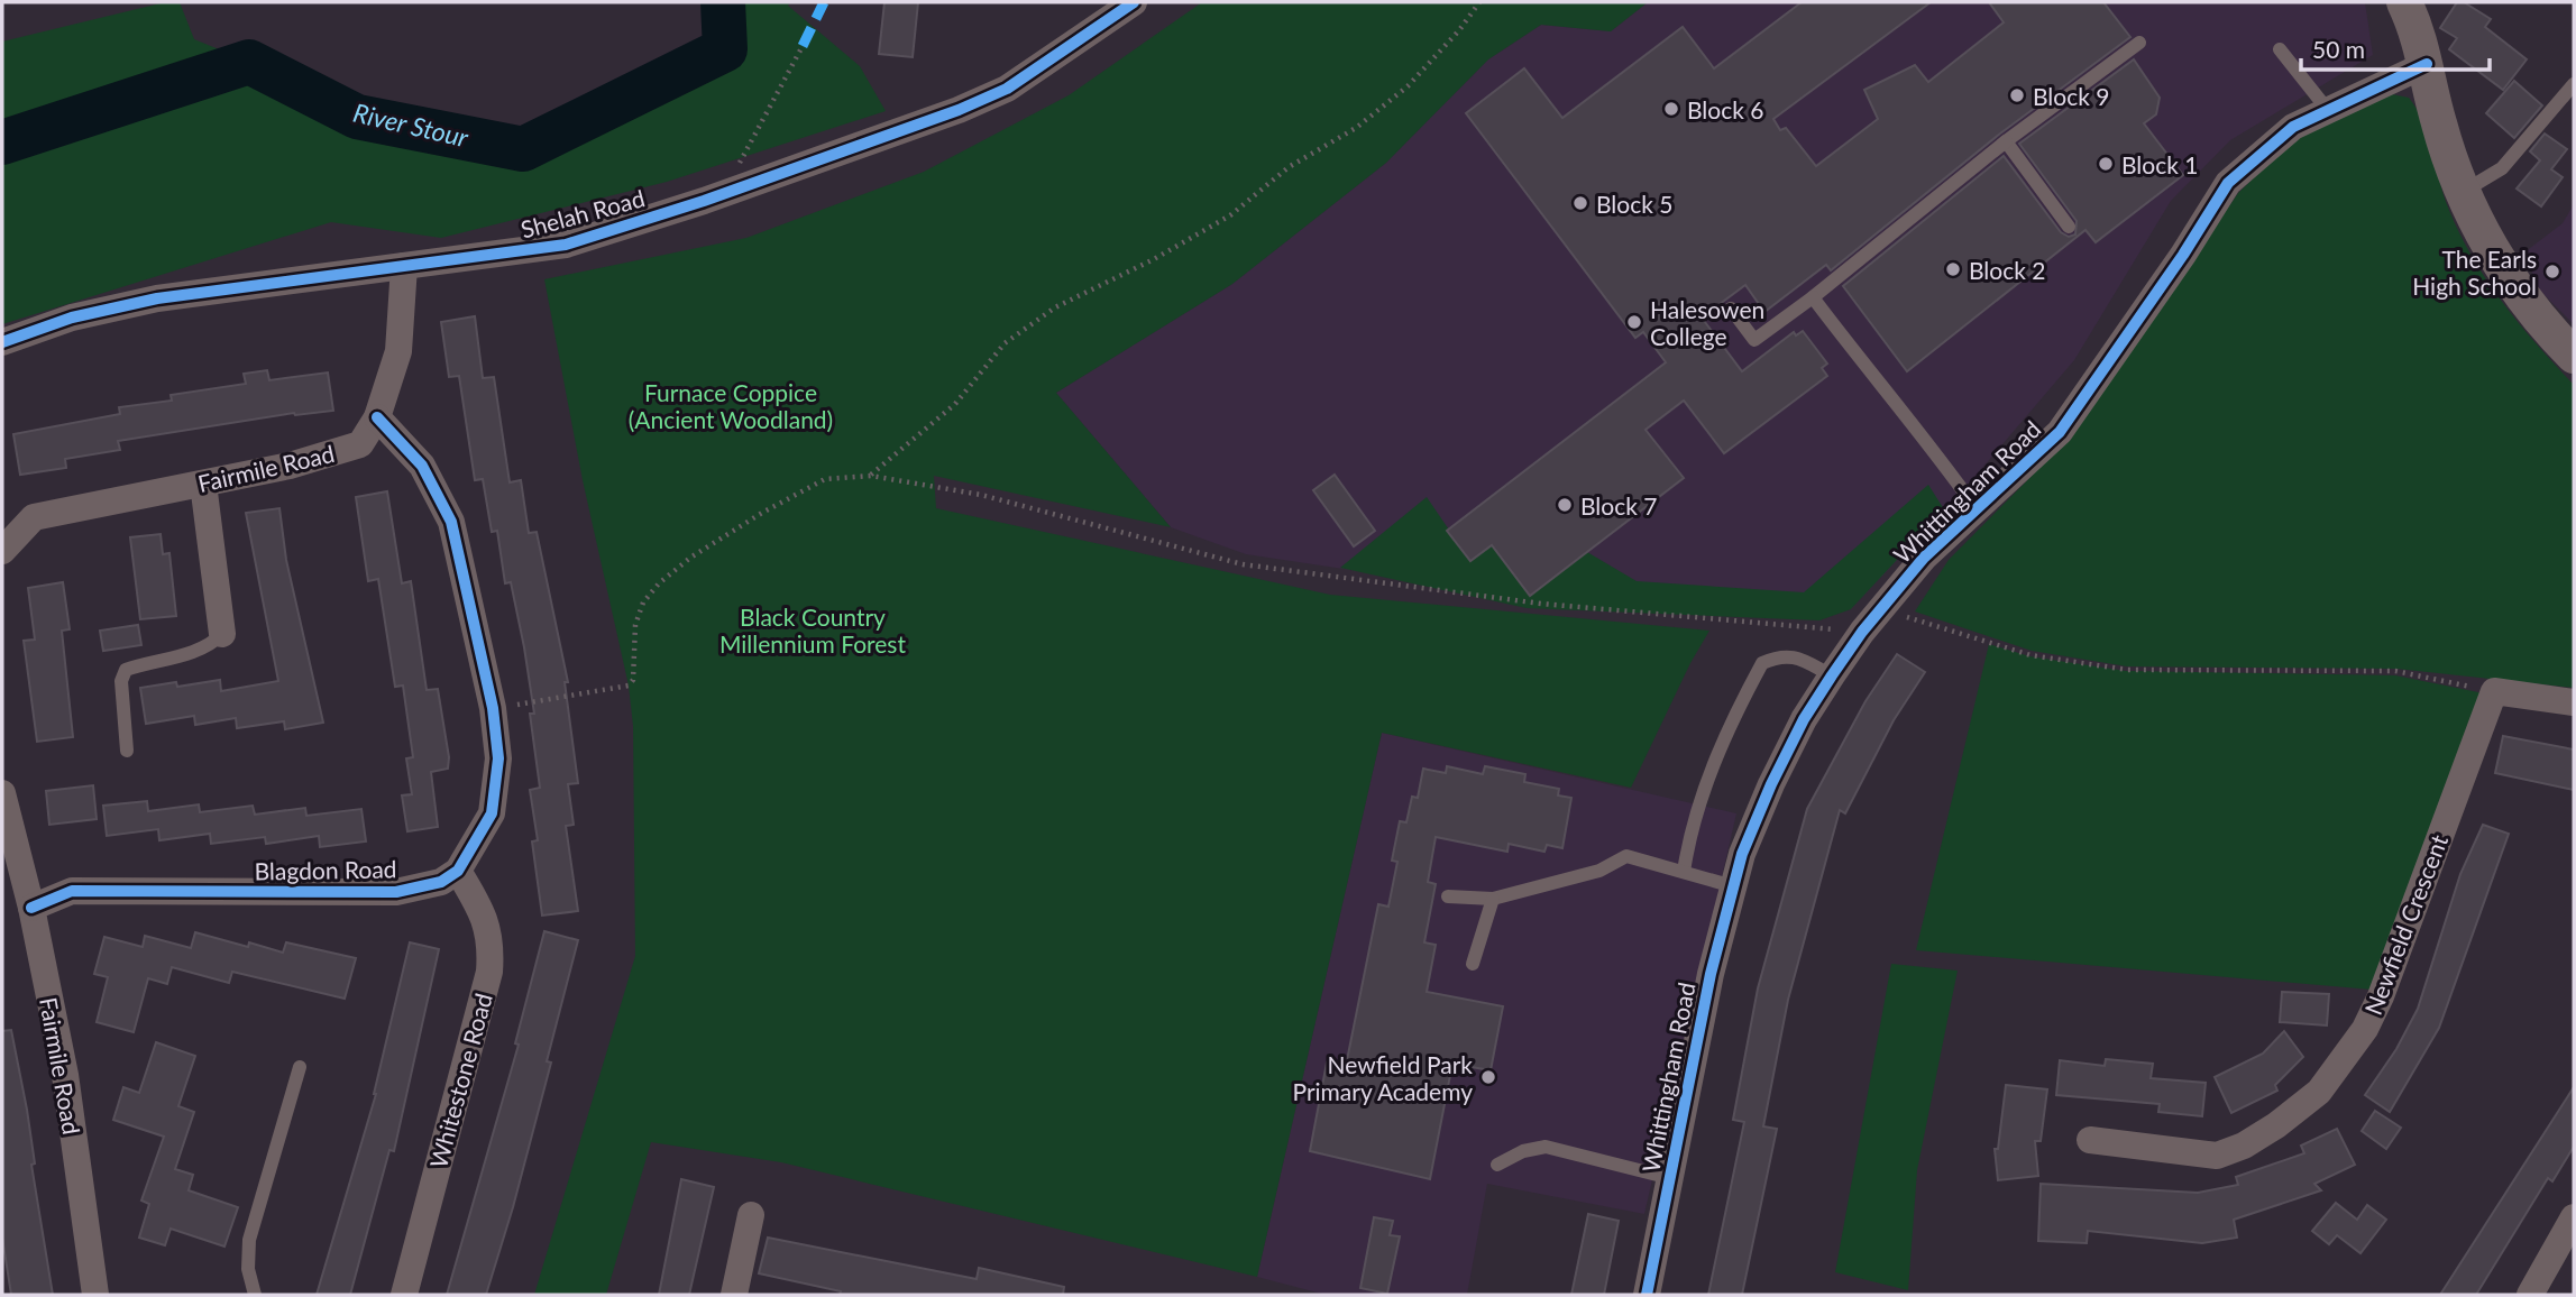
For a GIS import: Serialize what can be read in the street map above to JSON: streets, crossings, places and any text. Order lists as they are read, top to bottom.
{
  "streets": {
    "street": [
      "Shelah Road",
      "Fairmile Road",
      "Whittingham Road",
      "Blagdon Road",
      "Newfield Crescent",
      "Whitestone Road"
    ]
  },
  "crossings": [
    ["Shelah Road", "Fairmile Road"],
    ["Fairmile Road", "Blagdon Road"],
    ["Blagdon Road", "Whitestone Road"]
  ],
  "water": ["River Stour"],
  "parks": ["Furnace Coppice (Ancient Woodland)", "Black Country Millennium Forest"],
  "places": [
    "Block 9",
    "Block 6",
    "Block 1",
    "Block 5",
    "Block 2",
    "The Earls High School",
    "Halesowen College",
    "Block 7",
    "Newfield Park Primary Academy"
  ],
  "scale_bar": "50 m"
}
